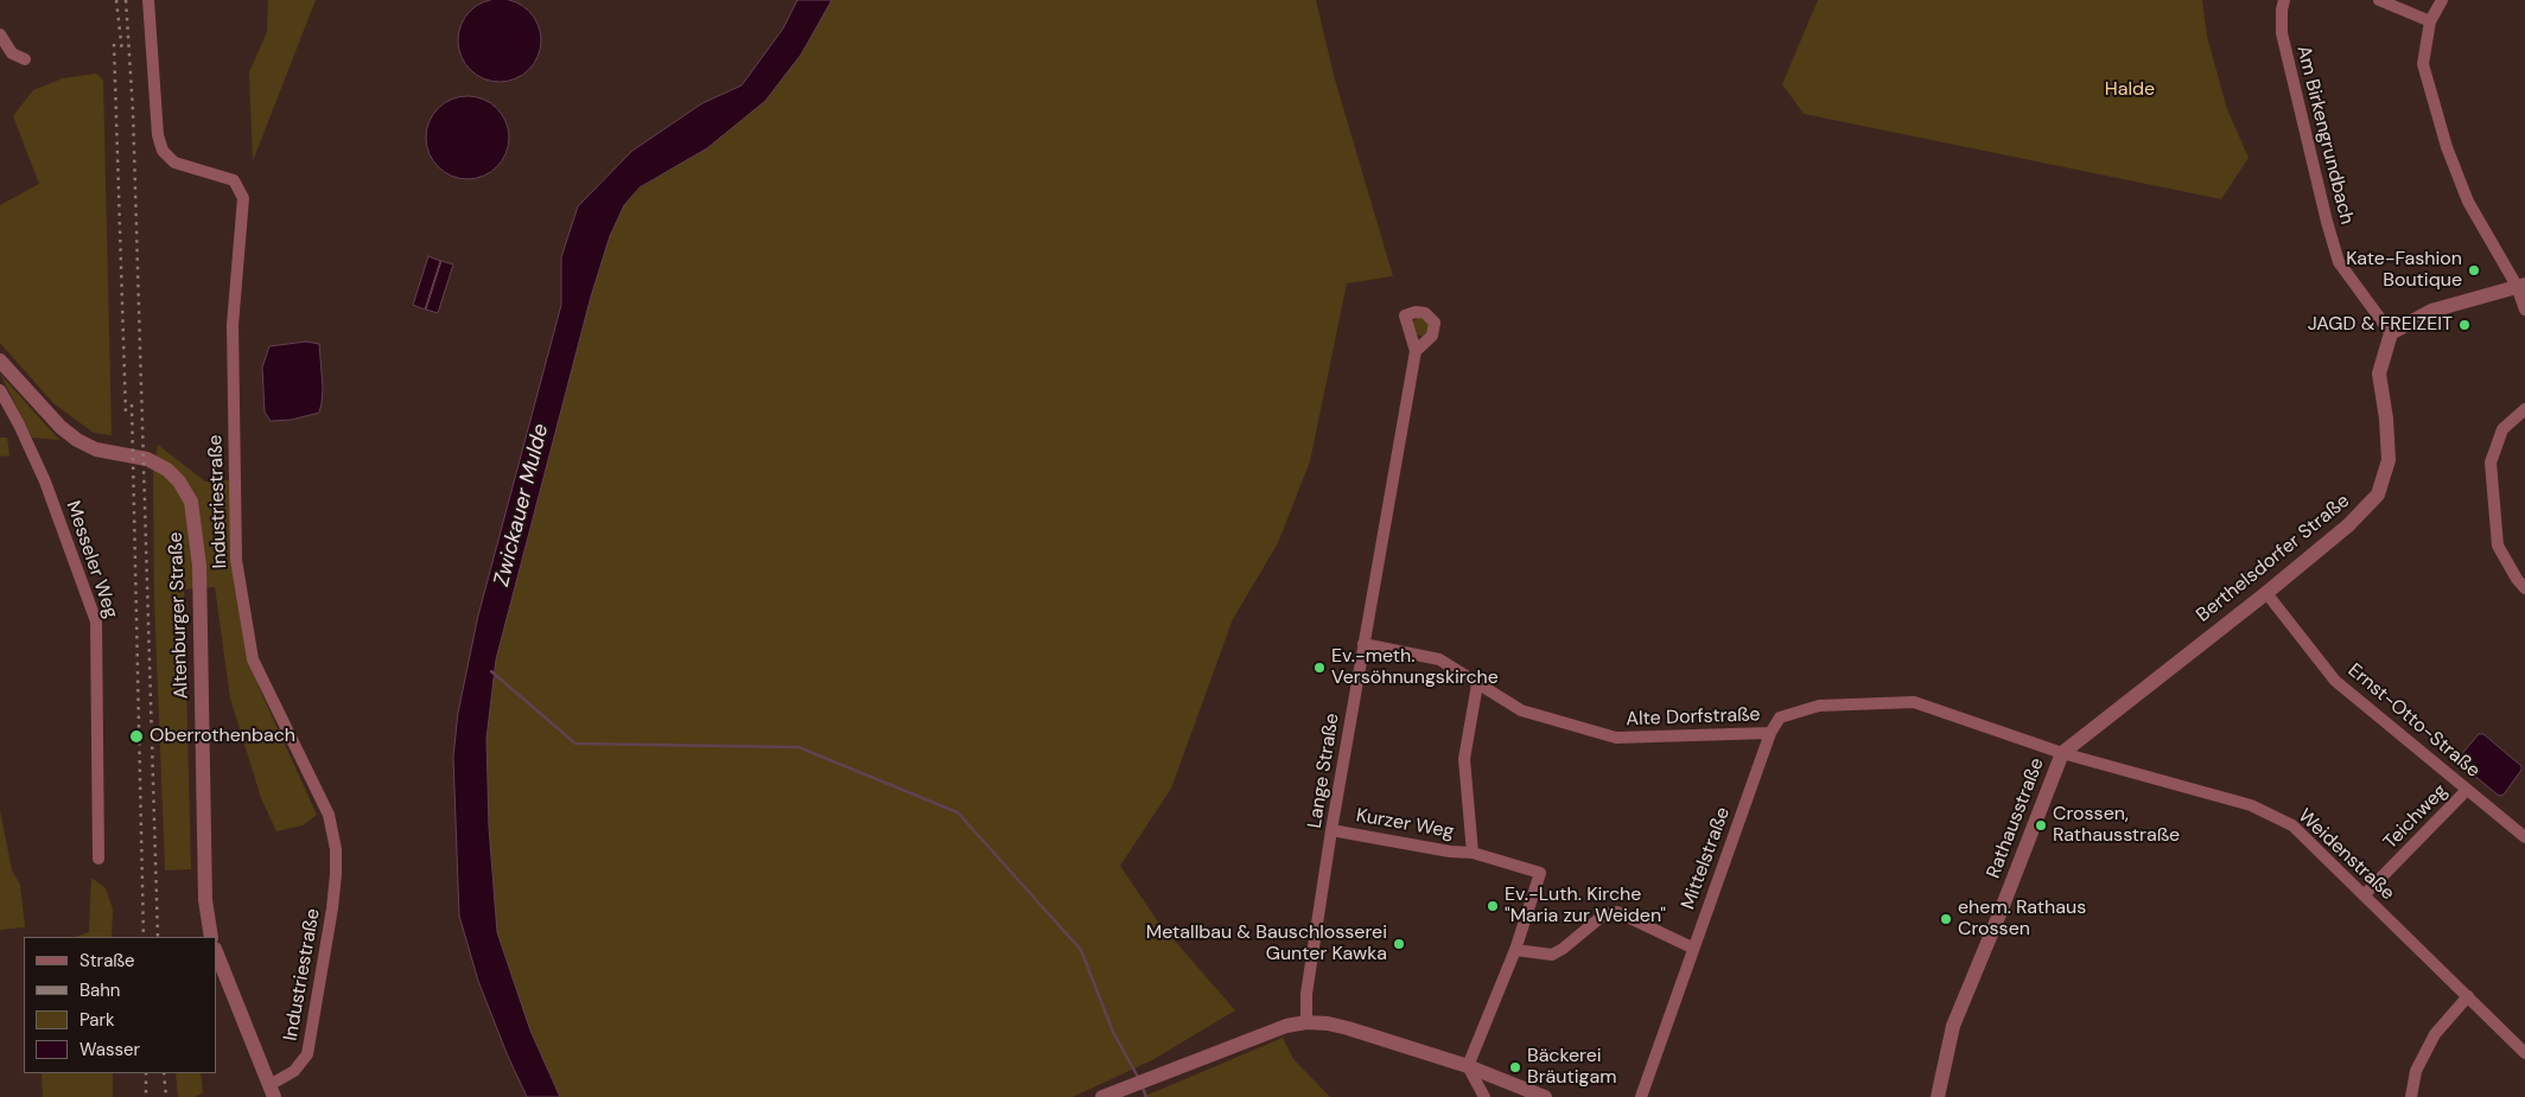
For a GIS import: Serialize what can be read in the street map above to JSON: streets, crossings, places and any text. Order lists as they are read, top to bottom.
{
  "streets": {
    "street": [
      "Am Birkengrundbach",
      "Industriestraße",
      "Berthelsdorfer Straße",
      "Messeler Weg",
      "Altenburger Straße",
      "Alte Dorfstraße",
      "Ernst-Otto-Straße",
      "Lange Straße",
      "Teichweg",
      "Rathausstraße",
      "Kurzer Weg",
      "Weidenstraße",
      "Mittelstraße"
    ]
  },
  "crossings": [
    ["Am Birkengrundbach", "Berthelsdorfer Straße"],
    ["Berthelsdorfer Straße", "Alte Dorfstraße"],
    ["Berthelsdorfer Straße", "Ernst-Otto-Straße"],
    ["Berthelsdorfer Straße", "Rathausstraße"],
    ["Berthelsdorfer Straße", "Weidenstraße"],
    ["Alte Dorfstraße", "Lange Straße"],
    ["Alte Dorfstraße", "Rathausstraße"],
    ["Alte Dorfstraße", "Weidenstraße"],
    ["Alte Dorfstraße", "Mittelstraße"],
    ["Ernst-Otto-Straße", "Teichweg"],
    ["Lange Straße", "Kurzer Weg"],
    ["Teichweg", "Weidenstraße"],
    ["Rathausstraße", "Weidenstraße"]
  ],
  "water": ["Zwickauer Mulde"],
  "parks": ["Halde"],
  "places": [
    "Kate-Fashion Boutique",
    "JAGD & FREIZEIT",
    "Ev.-meth. Versöhnungskirche",
    "Oberrothenbach",
    "Crossen, Rathausstraße",
    "Ev.-Luth. Kirche \"Maria zur Weiden\"",
    "ehem. Rathaus Crossen",
    "Metallbau & Bauschlosserei Gunter Kawka",
    "Bäckerei Bräutigam"
  ],
  "legend": [
    "Straße",
    "Bahn",
    "Park",
    "Wasser"
  ]
}
